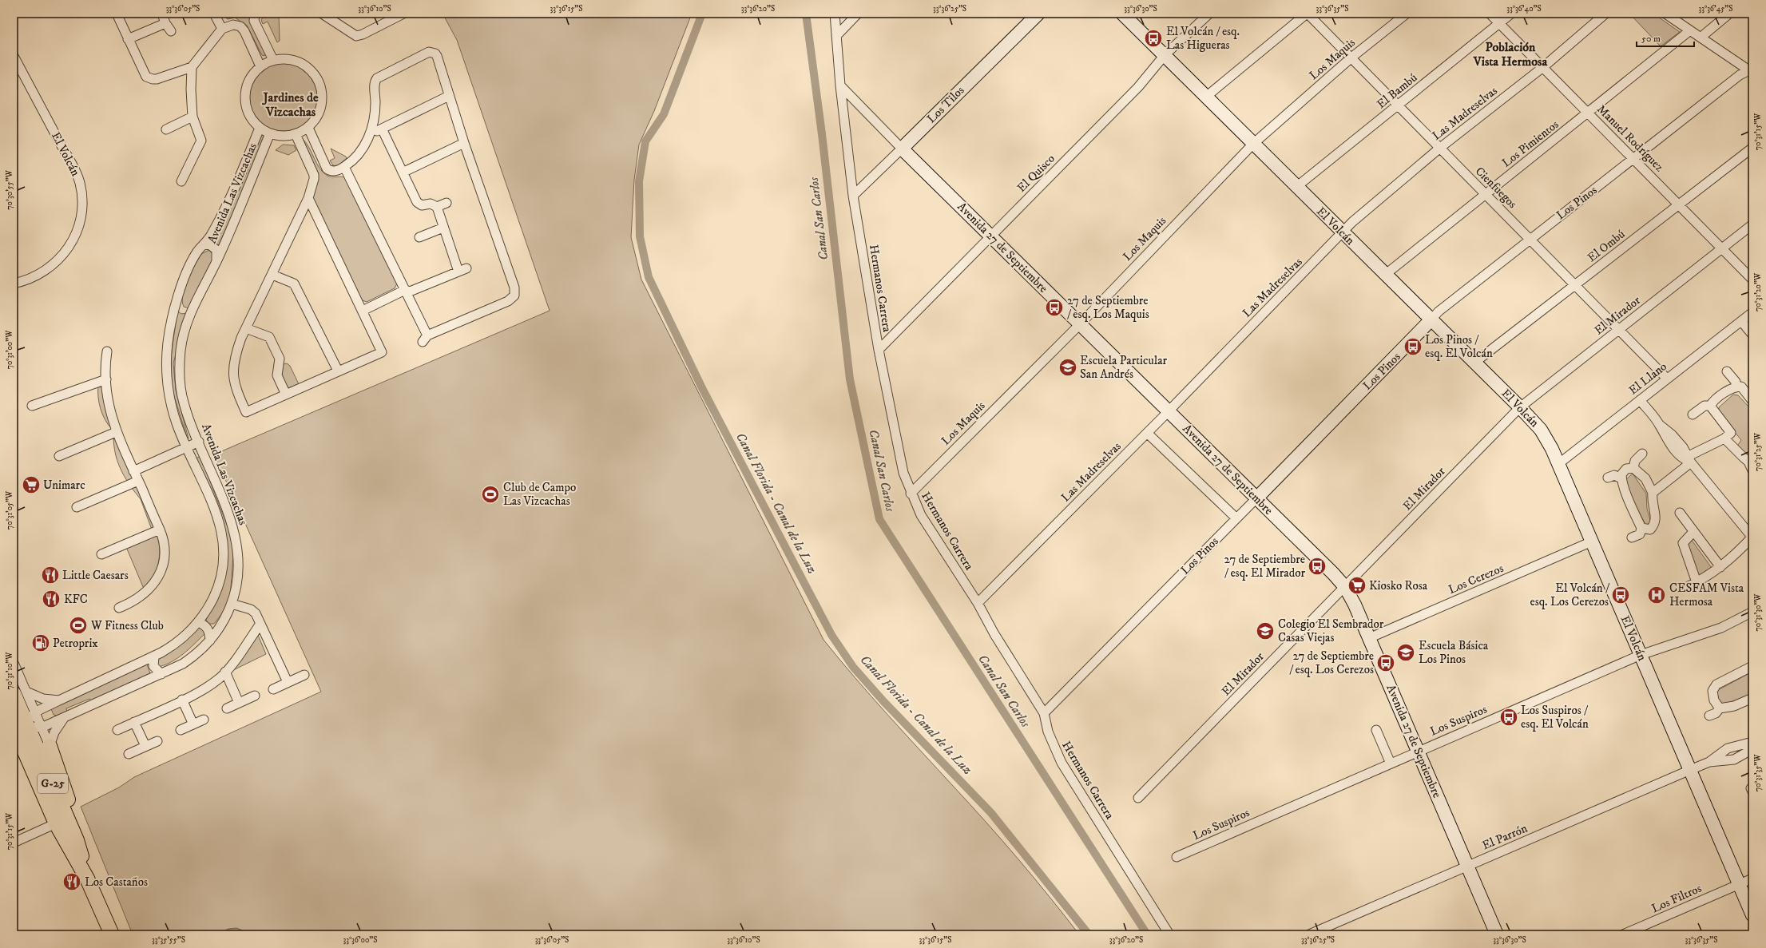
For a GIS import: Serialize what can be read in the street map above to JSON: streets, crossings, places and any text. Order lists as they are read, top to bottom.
{
  "streets": {
    "main road": ["G-25"],
    "street": [
      "Los Maquis",
      "El Bambú",
      "Los Tilos",
      "Las Madreselvas",
      "Manuel Rodríguez",
      "Los Pimientos",
      "El Volcán",
      "El Quisco",
      "Cienfuegos",
      "Avenida Las Vizcachas",
      "Los Pinos",
      "El Ombú",
      "Avenida 27 de Septiembre",
      "Hermanos Carrera",
      "El Mirador",
      "El Llano",
      "Los Cerezos",
      "Los Suspiros",
      "El Parrón",
      "Los Filtros"
    ]
  },
  "crossings": [
    ["Los Maquis", "El Volcán"],
    ["Los Maquis", "Cienfuegos"],
    ["Los Maquis", "Avenida 27 de Septiembre"],
    ["Los Maquis", "Hermanos Carrera"],
    ["El Bambú", "Manuel Rodríguez"],
    ["El Bambú", "El Volcán"],
    ["El Bambú", "Cienfuegos"],
    ["Los Tilos", "Avenida 27 de Septiembre"],
    ["Los Tilos", "Hermanos Carrera"],
    ["Las Madreselvas", "Manuel Rodríguez"],
    ["Las Madreselvas", "El Volcán"],
    ["Las Madreselvas", "Cienfuegos"],
    ["Las Madreselvas", "Avenida 27 de Septiembre"],
    ["Las Madreselvas", "Hermanos Carrera"],
    ["Manuel Rodríguez", "Los Pimientos"],
    ["Manuel Rodríguez", "Los Pinos"],
    ["Manuel Rodríguez", "El Ombú"],
    ["Manuel Rodríguez", "El Mirador"],
    ["Los Pimientos", "El Volcán"],
    ["Los Pimientos", "Cienfuegos"],
    ["El Volcán", "El Quisco"],
    ["El Volcán", "Los Pinos"],
    ["El Volcán", "El Ombú"],
    ["El Volcán", "El Mirador"],
    ["El Volcán", "El Llano"],
    ["El Volcán", "Los Cerezos"],
    ["El Volcán", "Los Suspiros"],
    ["El Volcán", "El Parrón"],
    ["El Volcán", "Los Filtros"],
    ["El Quisco", "Avenida 27 de Septiembre"],
    ["El Quisco", "Hermanos Carrera"],
    ["Cienfuegos", "Los Pinos"],
    ["Cienfuegos", "El Ombú"],
    ["Cienfuegos", "El Mirador"],
    ["Cienfuegos", "El Llano"],
    ["Avenida Las Vizcachas", "G-25"],
    ["Los Pinos", "Avenida 27 de Septiembre"],
    ["Los Pinos", "Hermanos Carrera"],
    ["Avenida 27 de Septiembre", "Hermanos Carrera"],
    ["Avenida 27 de Septiembre", "El Mirador"],
    ["Avenida 27 de Septiembre", "Los Cerezos"],
    ["Avenida 27 de Septiembre", "Los Suspiros"],
    ["Avenida 27 de Septiembre", "El Parrón"]
  ],
  "districts": ["Población Vista Hermosa", "Jardines de Vizcachas"],
  "water": ["Canal San Carlos", "Canal Florida - Canal de la Luz"],
  "places": {
    "bus stop": [
      "El Volcán / esq. Las Higueras",
      "27 de Septiembre / esq. Los Maquis",
      "Los Pinos / esq. El Volcán",
      "27 de Septiembre / esq. El Mirador",
      "El Volcán / esq. Los Cerezos",
      "27 de Septiembre / esq. Los Cerezos",
      "Los Suspiros / esq. El Volcán"
    ],
    "school or university": ["Escuela Particular San Andrés", "Colegio El Sembrador Casas Viejas", "Escuela Básica Los Pinos"],
    "supermarket": ["Unimarc", "Kiosko Rosa"],
    "sports": ["Club de Campo Las Vizcachas", "W Fitness Club"],
    "restaurant": ["Little Caesars", "KFC", "Los Castaños"],
    "hospital": ["CESFAM Vista Hermosa"],
    "fuel station": ["Petroprix"]
  },
  "scale_bar": "50 m",
  "coordinates": [
    "33°36'05\"S",
    "33°36'10\"S",
    "33°36'15\"S",
    "33°36'20\"S",
    "33°36'25\"S",
    "33°36'30\"S",
    "33°36'35\"S",
    "33°36'40\"S",
    "33°36'45\"S",
    "70°31'15\"W",
    "70°30'55\"W",
    "70°31'20\"W",
    "70°31'00\"W",
    "70°31'25\"W",
    "70°31'05\"W",
    "70°31'30\"W",
    "70°31'10\"W",
    "70°31'35\"W",
    "33°35'55\"S",
    "33°36'00\"S"
  ]
}
